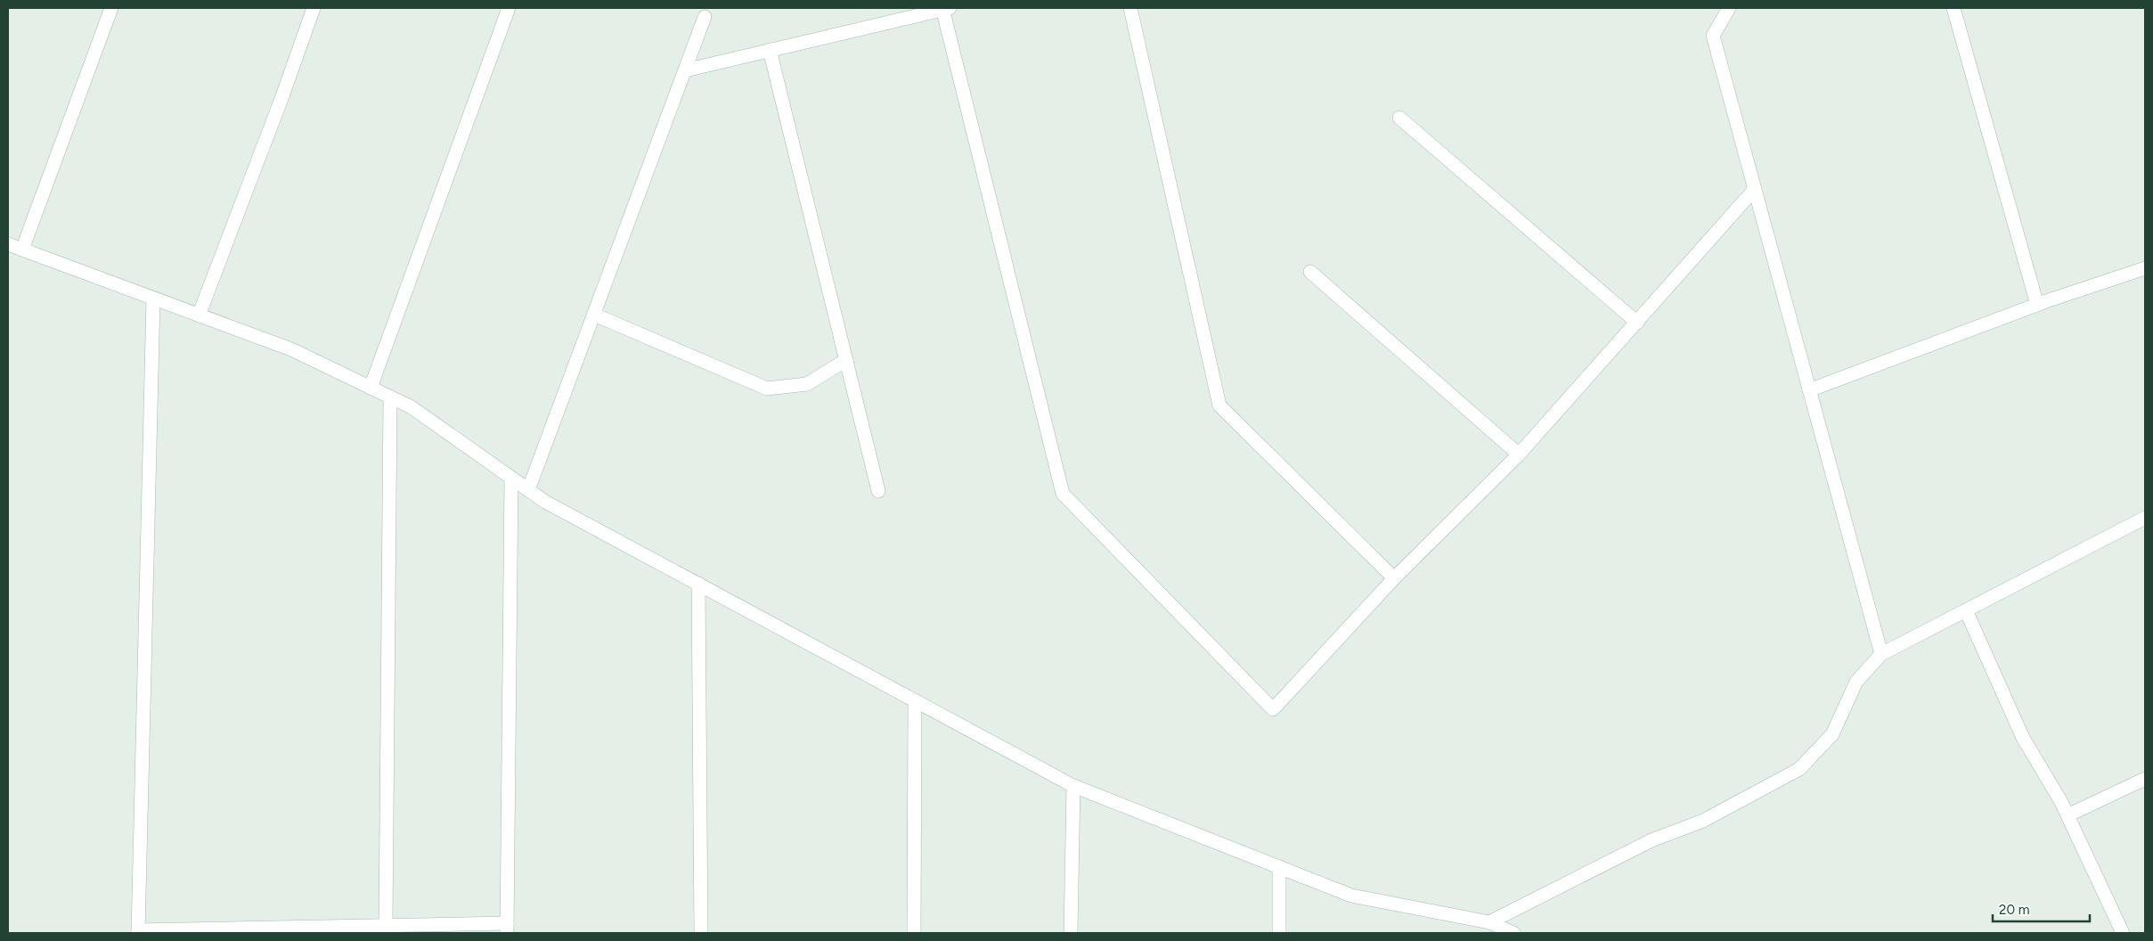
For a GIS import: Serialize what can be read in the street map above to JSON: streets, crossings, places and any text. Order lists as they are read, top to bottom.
{
  "scale_bar": "20 m"
}
